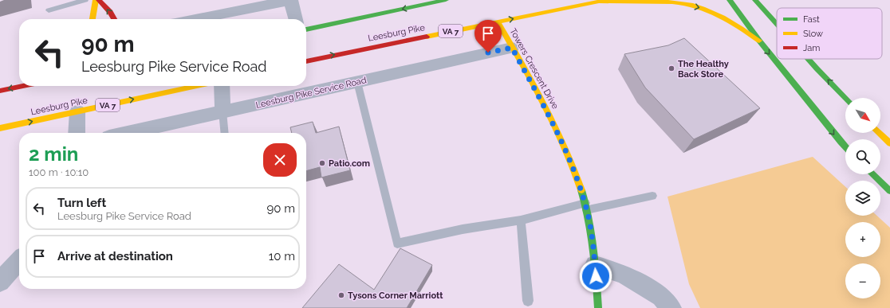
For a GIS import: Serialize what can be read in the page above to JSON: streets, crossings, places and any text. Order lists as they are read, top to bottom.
{
  "streets": {
    "main road": ["VA 7", "Leesburg Pike", "Towers Crescent Drive"],
    "street": ["Leesburg Pike Service Road"]
  },
  "crossings": [
    ["Leesburg Pike", "Towers Crescent Drive"],
    ["Towers Crescent Drive", "Leesburg Pike Service Road"]
  ],
  "one_way": ["Leesburg Pike"],
  "places": ["The Healthy Back Store", "Patio.com", "Tysons Corner Marriott"],
  "legend": ["Fast", "Slow", "Jam"],
  "north": "bottom right",
  "page": {
    "turn": ["90 m", "Leesburg Pike Service Road"],
    "map_buttons": ["+", "−"],
    "heading": ["2 min", "100 m · 10:10"],
    "list": [
      {
        "name": "Turn left",
        "note": "Leesburg Pike Service Road",
        "value": "90 m"
      },
      {
        "name": "Arrive at destination",
        "value": "10 m"
      }
    ]
  }
}
